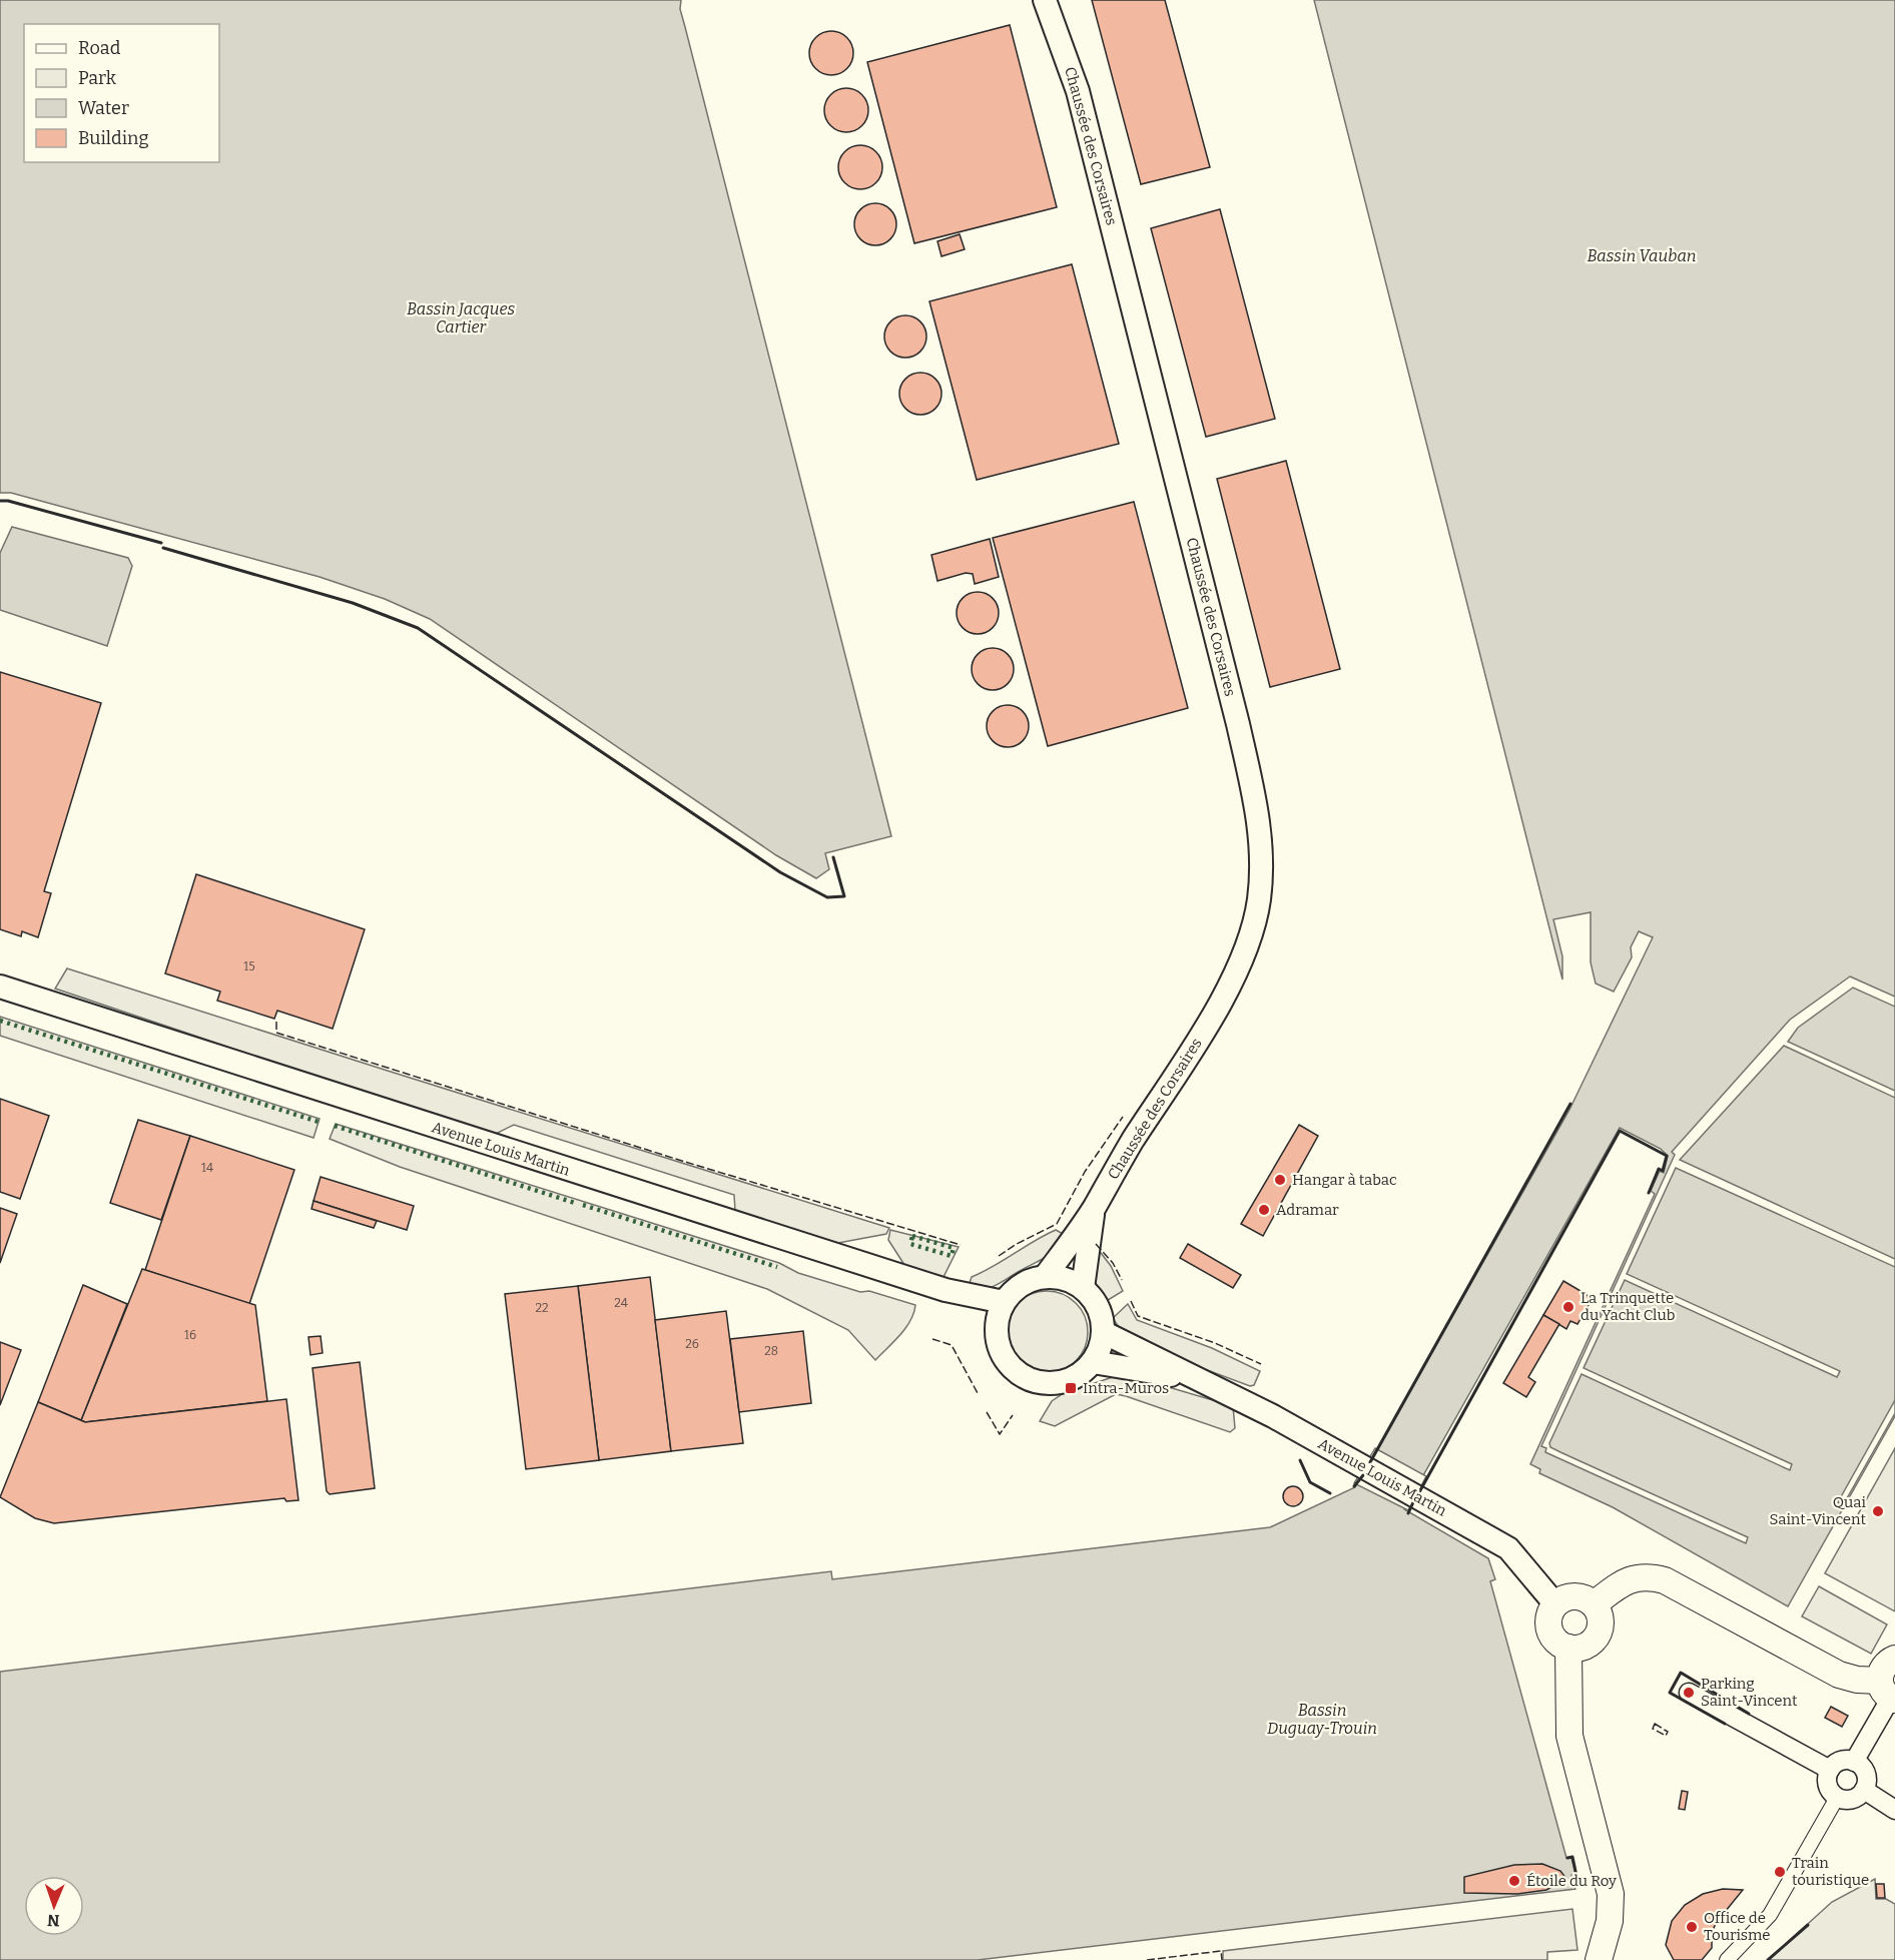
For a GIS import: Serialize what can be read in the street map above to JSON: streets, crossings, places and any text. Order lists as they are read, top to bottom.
{
  "streets": {
    "street": ["Chaussée des Corsaires", "Avenue Louis Martin"]
  },
  "crossings": [
    ["Chaussée des Corsaires", "Avenue Louis Martin"]
  ],
  "water": ["Bassin Vauban", "Bassin Jacques Cartier", "Bassin Duguay-Trouin"],
  "places": {
    "other": [
      "Hangar à tabac",
      "Adramar",
      "La Trinquette du Yacht Club",
      "Quai Saint-Vincent",
      "Parking Saint-Vincent",
      "Train touristique",
      "Étoile du Roy",
      "Office de Tourisme"
    ],
    "transit": ["Intra-Muros"]
  },
  "house_numbers": [
    "15",
    "14",
    "24",
    "22",
    "16",
    "26",
    "28"
  ],
  "legend": [
    "Road",
    "Park",
    "Water",
    "Building"
  ],
  "north": "bottom"
}
